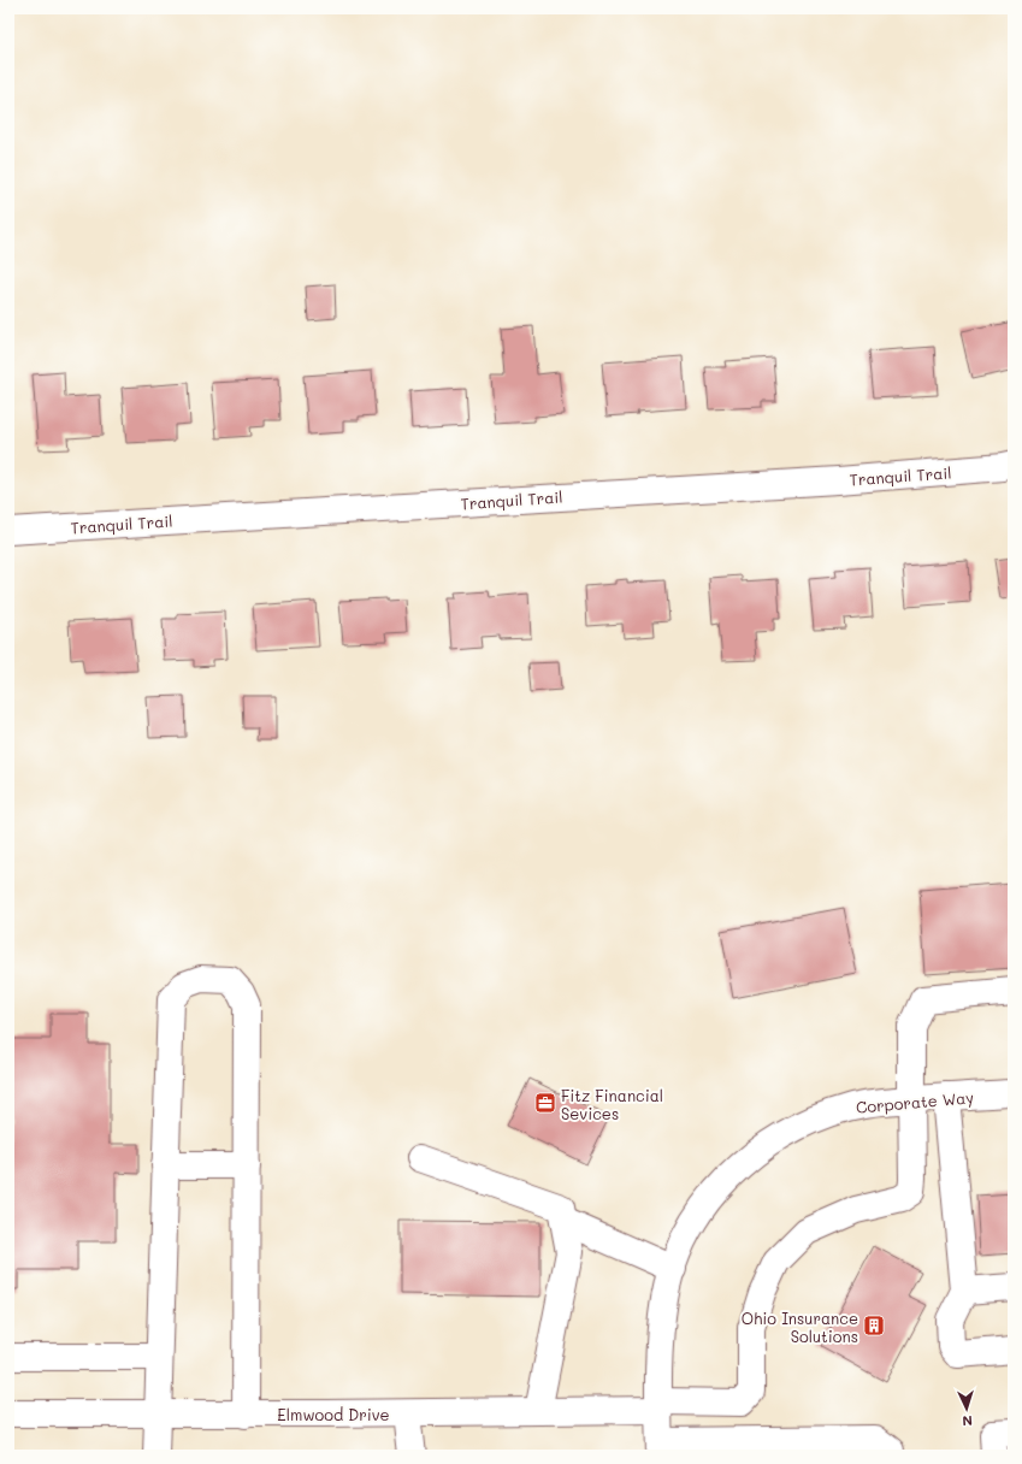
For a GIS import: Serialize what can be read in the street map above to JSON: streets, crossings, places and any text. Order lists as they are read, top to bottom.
{
  "streets": {
    "street": ["Tranquil Trail", "Corporate Way", "Elmwood Drive"]
  },
  "crossings": [
    ["Corporate Way", "Elmwood Drive"]
  ],
  "places": {
    "office": ["Fitz Financial Sevices"],
    "building": ["Ohio Insurance Solutions"]
  },
  "north": "bottom"
}
